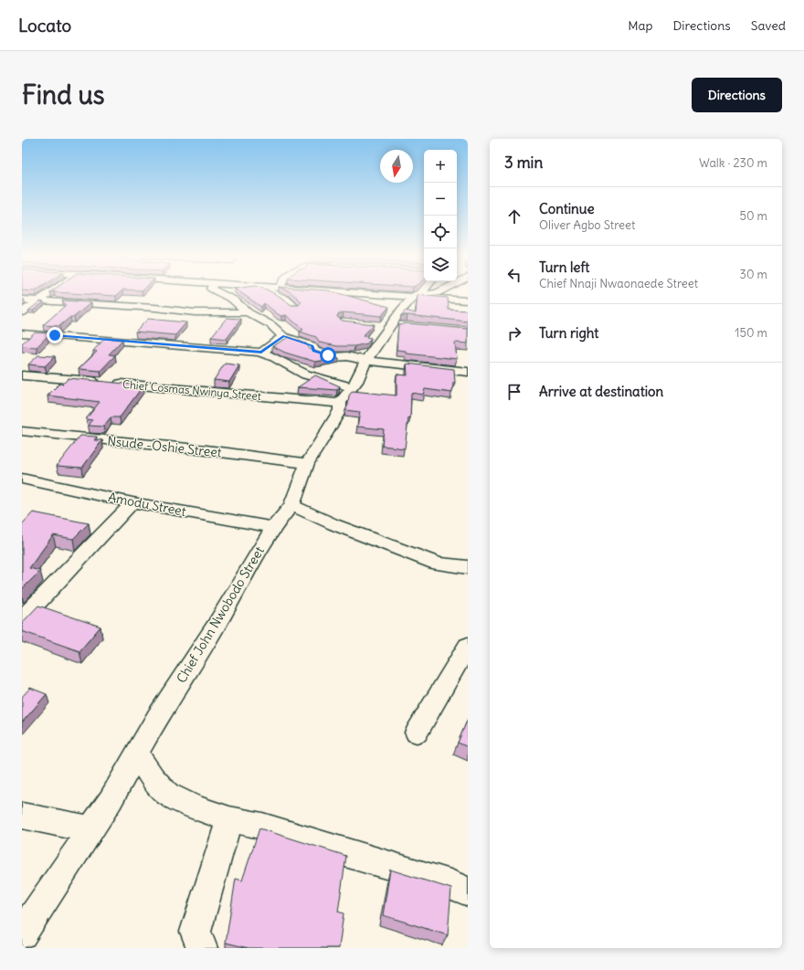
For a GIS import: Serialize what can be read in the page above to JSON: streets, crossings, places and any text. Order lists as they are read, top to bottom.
{
  "streets": {
    "street": [
      "Chief Cosmas Nwinya Street",
      "Nsude -Oshie Street",
      "Amodu Street",
      "Chief John Nwobodo Street"
    ]
  },
  "crossings": [
    ["Chief Cosmas Nwinya Street", "Chief John Nwobodo Street"],
    ["Nsude -Oshie Street", "Chief John Nwobodo Street"],
    ["Amodu Street", "Chief John Nwobodo Street"]
  ],
  "north": "bottom",
  "page": {
    "header": "Locato",
    "nav": ["Map", "Directions", "Saved"],
    "buttons": "Directions",
    "title": "Find us",
    "heading": ["3 min", "Walk · 230 m"],
    "map_buttons": ["+", "−"],
    "list": [
      ["Continue", "Oliver Agbo Street", "50 m"],
      ["Turn left", "Chief Nnaji Nwaonaede Street", "30 m"],
      ["Turn right", "150 m"],
      "Arrive at destination"
    ]
  }
}
